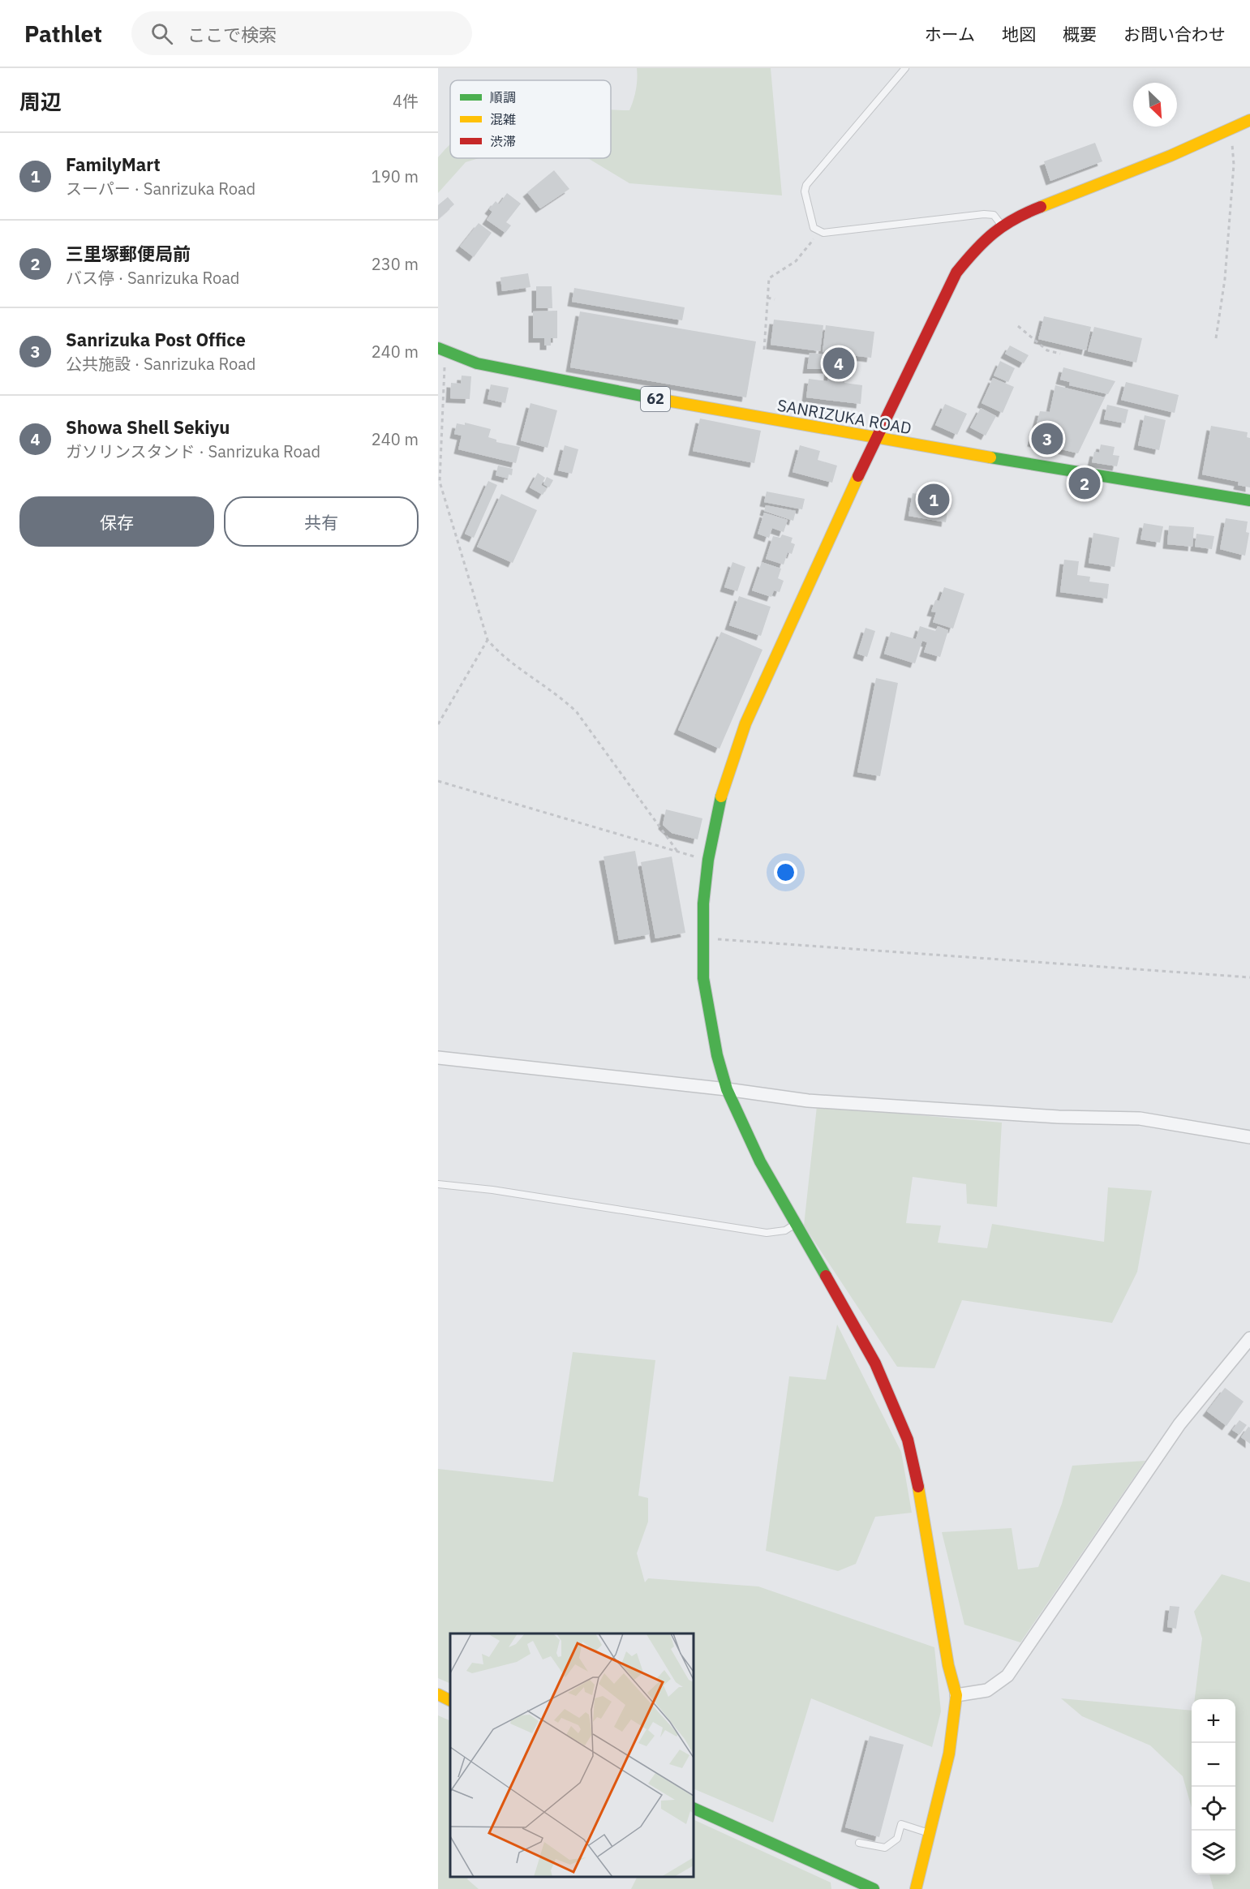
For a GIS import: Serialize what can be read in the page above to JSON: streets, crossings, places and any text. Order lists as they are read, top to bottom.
{
  "streets": {
    "street": ["62", "SANRIZUKA ROAD"]
  },
  "legend": ["順調", "混雑", "渋滞"],
  "north": "bottom right",
  "page": {
    "header": "Pathlet",
    "search": "ここで検索",
    "nav": [
      "ホーム",
      "地図",
      "概要",
      "お問い合わせ"
    ],
    "heading": ["周辺", "4件"],
    "list": [
      {
        "mark": "1",
        "name": "FamilyMart",
        "note": "スーパー · Sanrizuka Road",
        "value": "190 m"
      },
      {
        "mark": "2",
        "name": "三里塚郵便局前",
        "note": "バス停 · Sanrizuka Road",
        "value": "230 m"
      },
      {
        "mark": "3",
        "name": "Sanrizuka Post Office",
        "note": "公共施設 · Sanrizuka Road",
        "value": "240 m"
      },
      {
        "mark": "4",
        "name": "Showa Shell Sekiyu",
        "note": "ガソリンスタンド · Sanrizuka Road",
        "value": "240 m"
      }
    ],
    "pins": [
      "4",
      "3",
      "2",
      "1"
    ],
    "buttons": ["保存", "共有"],
    "map_buttons": ["+", "−"]
  }
}
